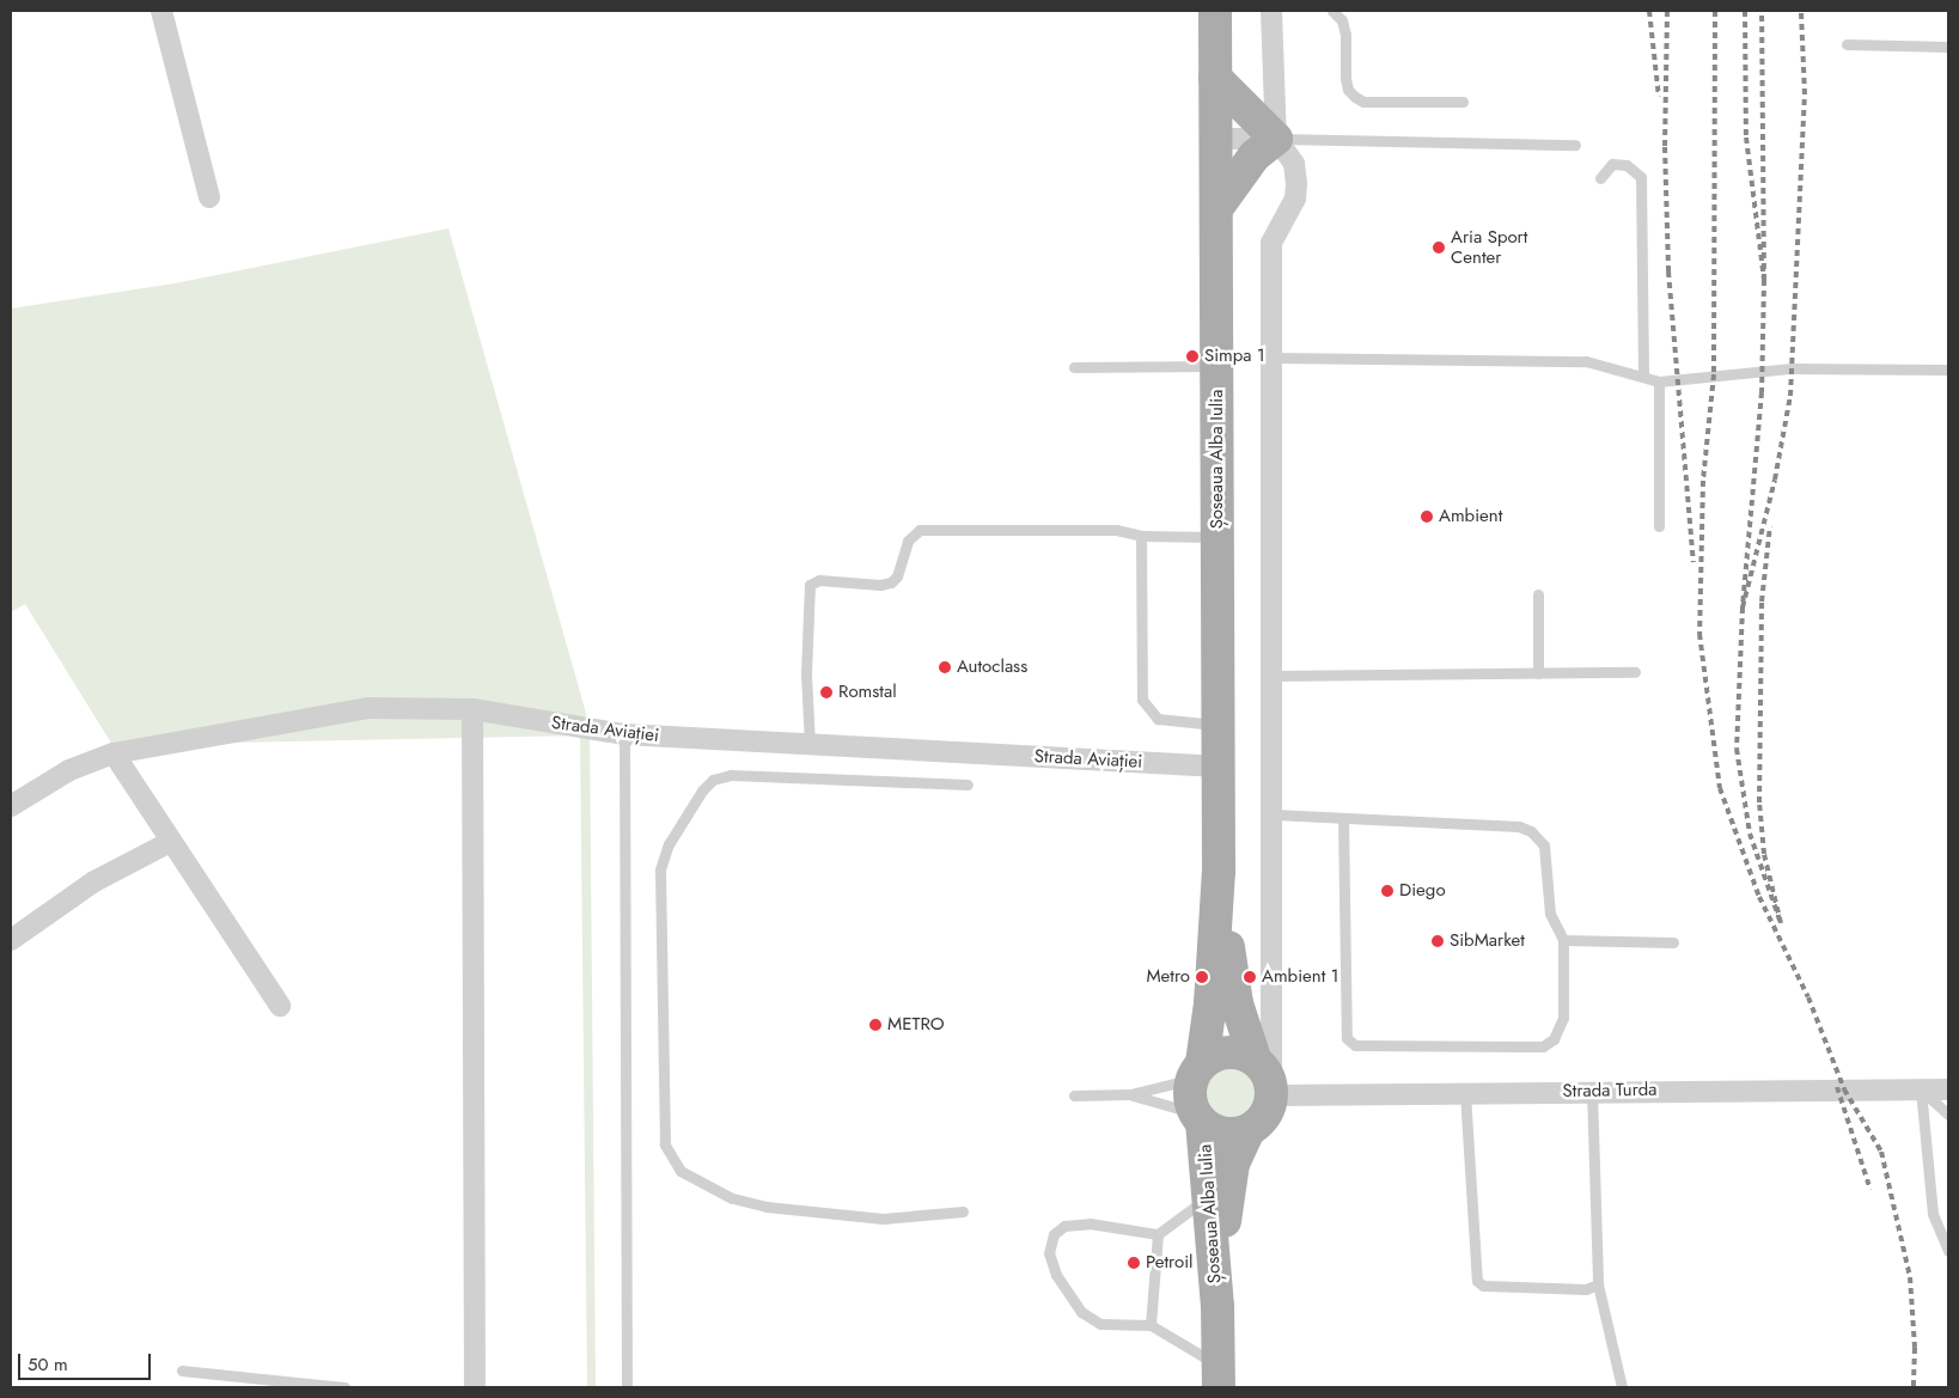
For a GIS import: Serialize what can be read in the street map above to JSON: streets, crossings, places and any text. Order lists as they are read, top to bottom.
{
  "streets": {
    "main road": ["Șoseaua Alba Iulia"],
    "street": ["Strada Aviației", "Strada Turda"]
  },
  "crossings": [
    ["Șoseaua Alba Iulia", "Strada Aviației"],
    ["Șoseaua Alba Iulia", "Strada Turda"]
  ],
  "places": [
    "Aria Sport Center",
    "Simpa 1",
    "Ambient",
    "Autoclass",
    "Romstal",
    "Diego",
    "SibMarket",
    "Metro",
    "Ambient 1",
    "METRO",
    "Petroil"
  ],
  "scale_bar": "50 m"
}
